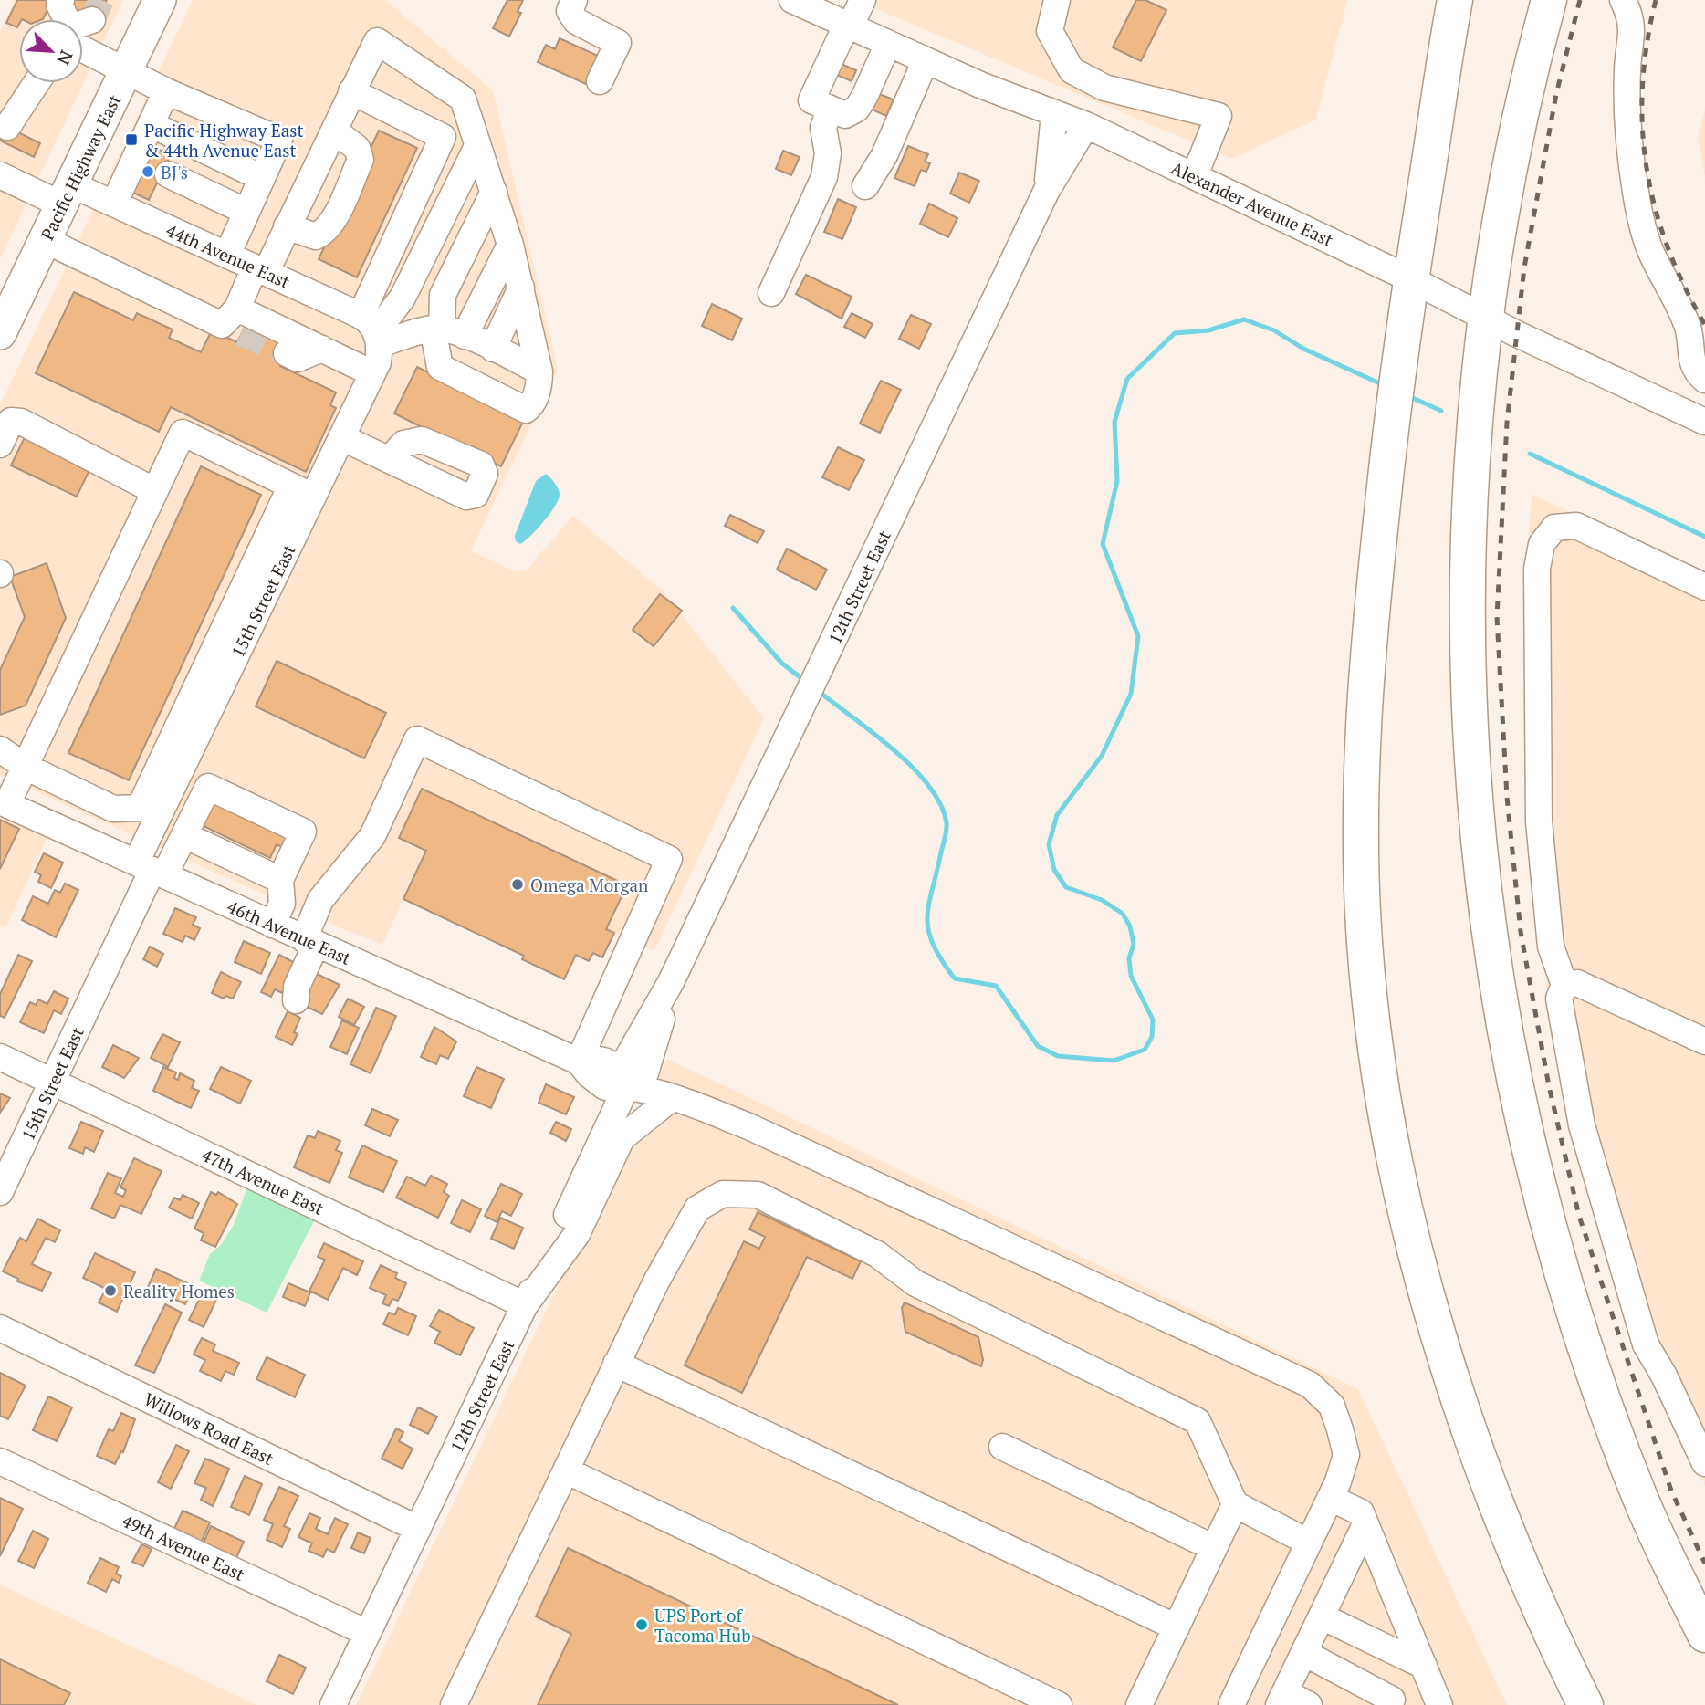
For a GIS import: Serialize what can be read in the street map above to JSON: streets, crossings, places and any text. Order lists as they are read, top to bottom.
{
  "streets": {
    "main road": ["Pacific Highway East"],
    "street": [
      "Alexander Avenue East",
      "44th Avenue East",
      "12th Street East",
      "15th Street East",
      "46th Avenue East",
      "47th Avenue East",
      "Willows Road East",
      "49th Avenue East"
    ]
  },
  "crossings": [
    ["Pacific Highway East", "44th Avenue East"],
    ["Alexander Avenue East", "12th Street East"],
    ["44th Avenue East", "15th Street East"],
    ["12th Street East", "46th Avenue East"],
    ["12th Street East", "47th Avenue East"],
    ["12th Street East", "Willows Road East"],
    ["12th Street East", "49th Avenue East"],
    ["15th Street East", "46th Avenue East"],
    ["15th Street East", "47th Avenue East"]
  ],
  "places": {
    "transit": ["Pacific Highway East & 44th Avenue East"],
    "other": [
      "BJ's",
      "Omega Morgan",
      "Reality Homes",
      "UPS Port of Tacoma Hub"
    ]
  },
  "north": "bottom right"
}
